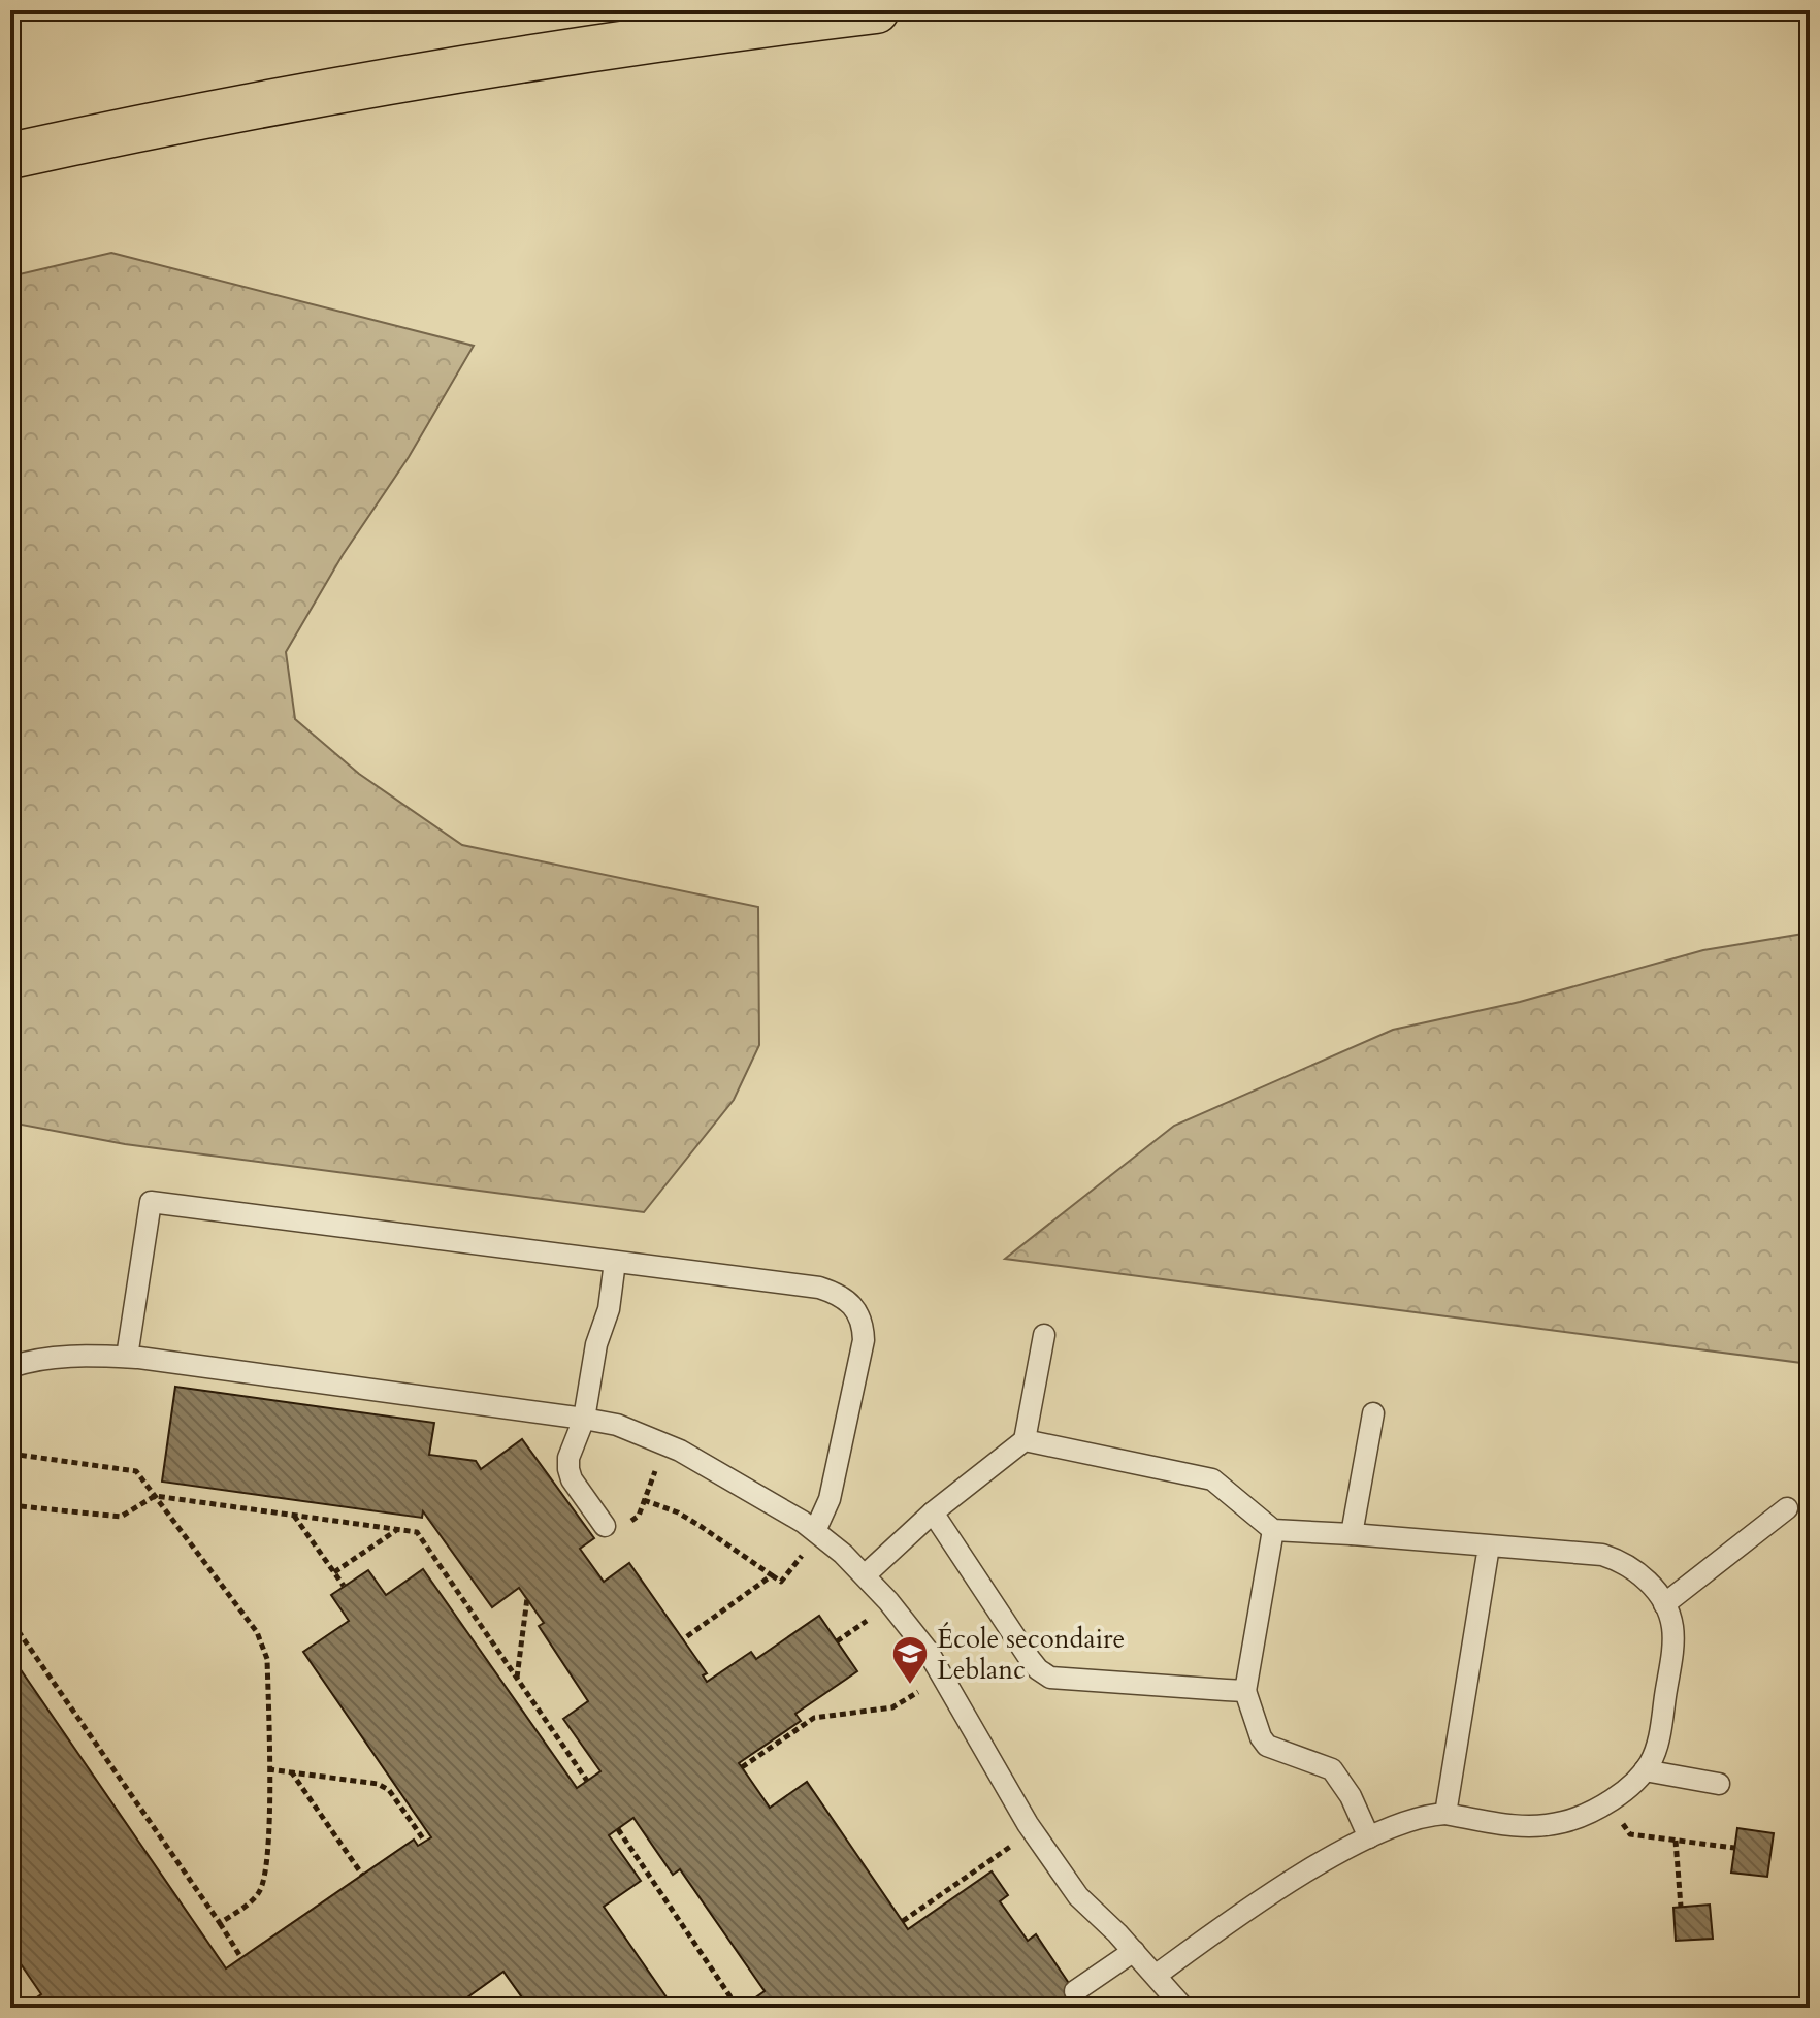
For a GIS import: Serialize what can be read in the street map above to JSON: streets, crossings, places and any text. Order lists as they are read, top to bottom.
{
  "places": {
    "school or university": ["École secondaire Leblanc"]
  }
}
